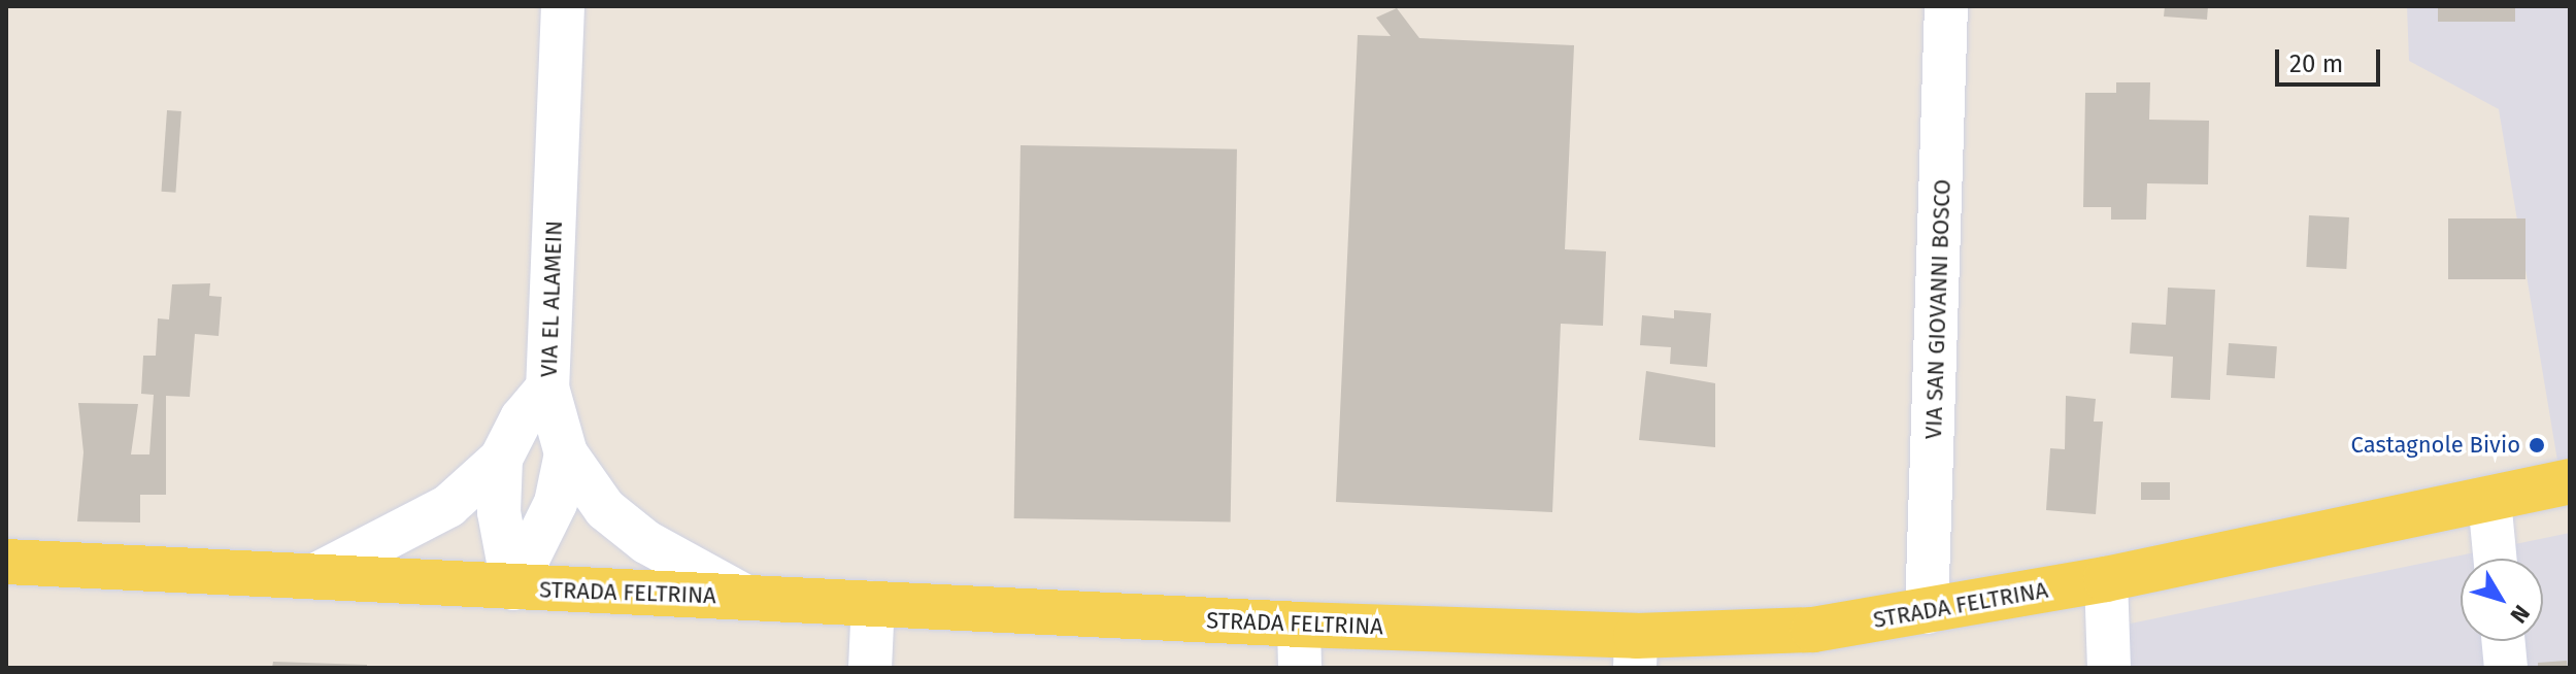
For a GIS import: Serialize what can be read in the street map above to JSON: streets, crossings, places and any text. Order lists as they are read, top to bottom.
{
  "streets": {
    "main road": ["STRADA FELTRINA"],
    "street": ["VIA EL ALAMEIN", "VIA SAN GIOVANNI BOSCO"]
  },
  "crossings": [
    ["VIA EL ALAMEIN", "STRADA FELTRINA"],
    ["VIA SAN GIOVANNI BOSCO", "STRADA FELTRINA"]
  ],
  "places": ["Castagnole Bivio"],
  "scale_bar": "20 m",
  "north": "bottom right"
}
